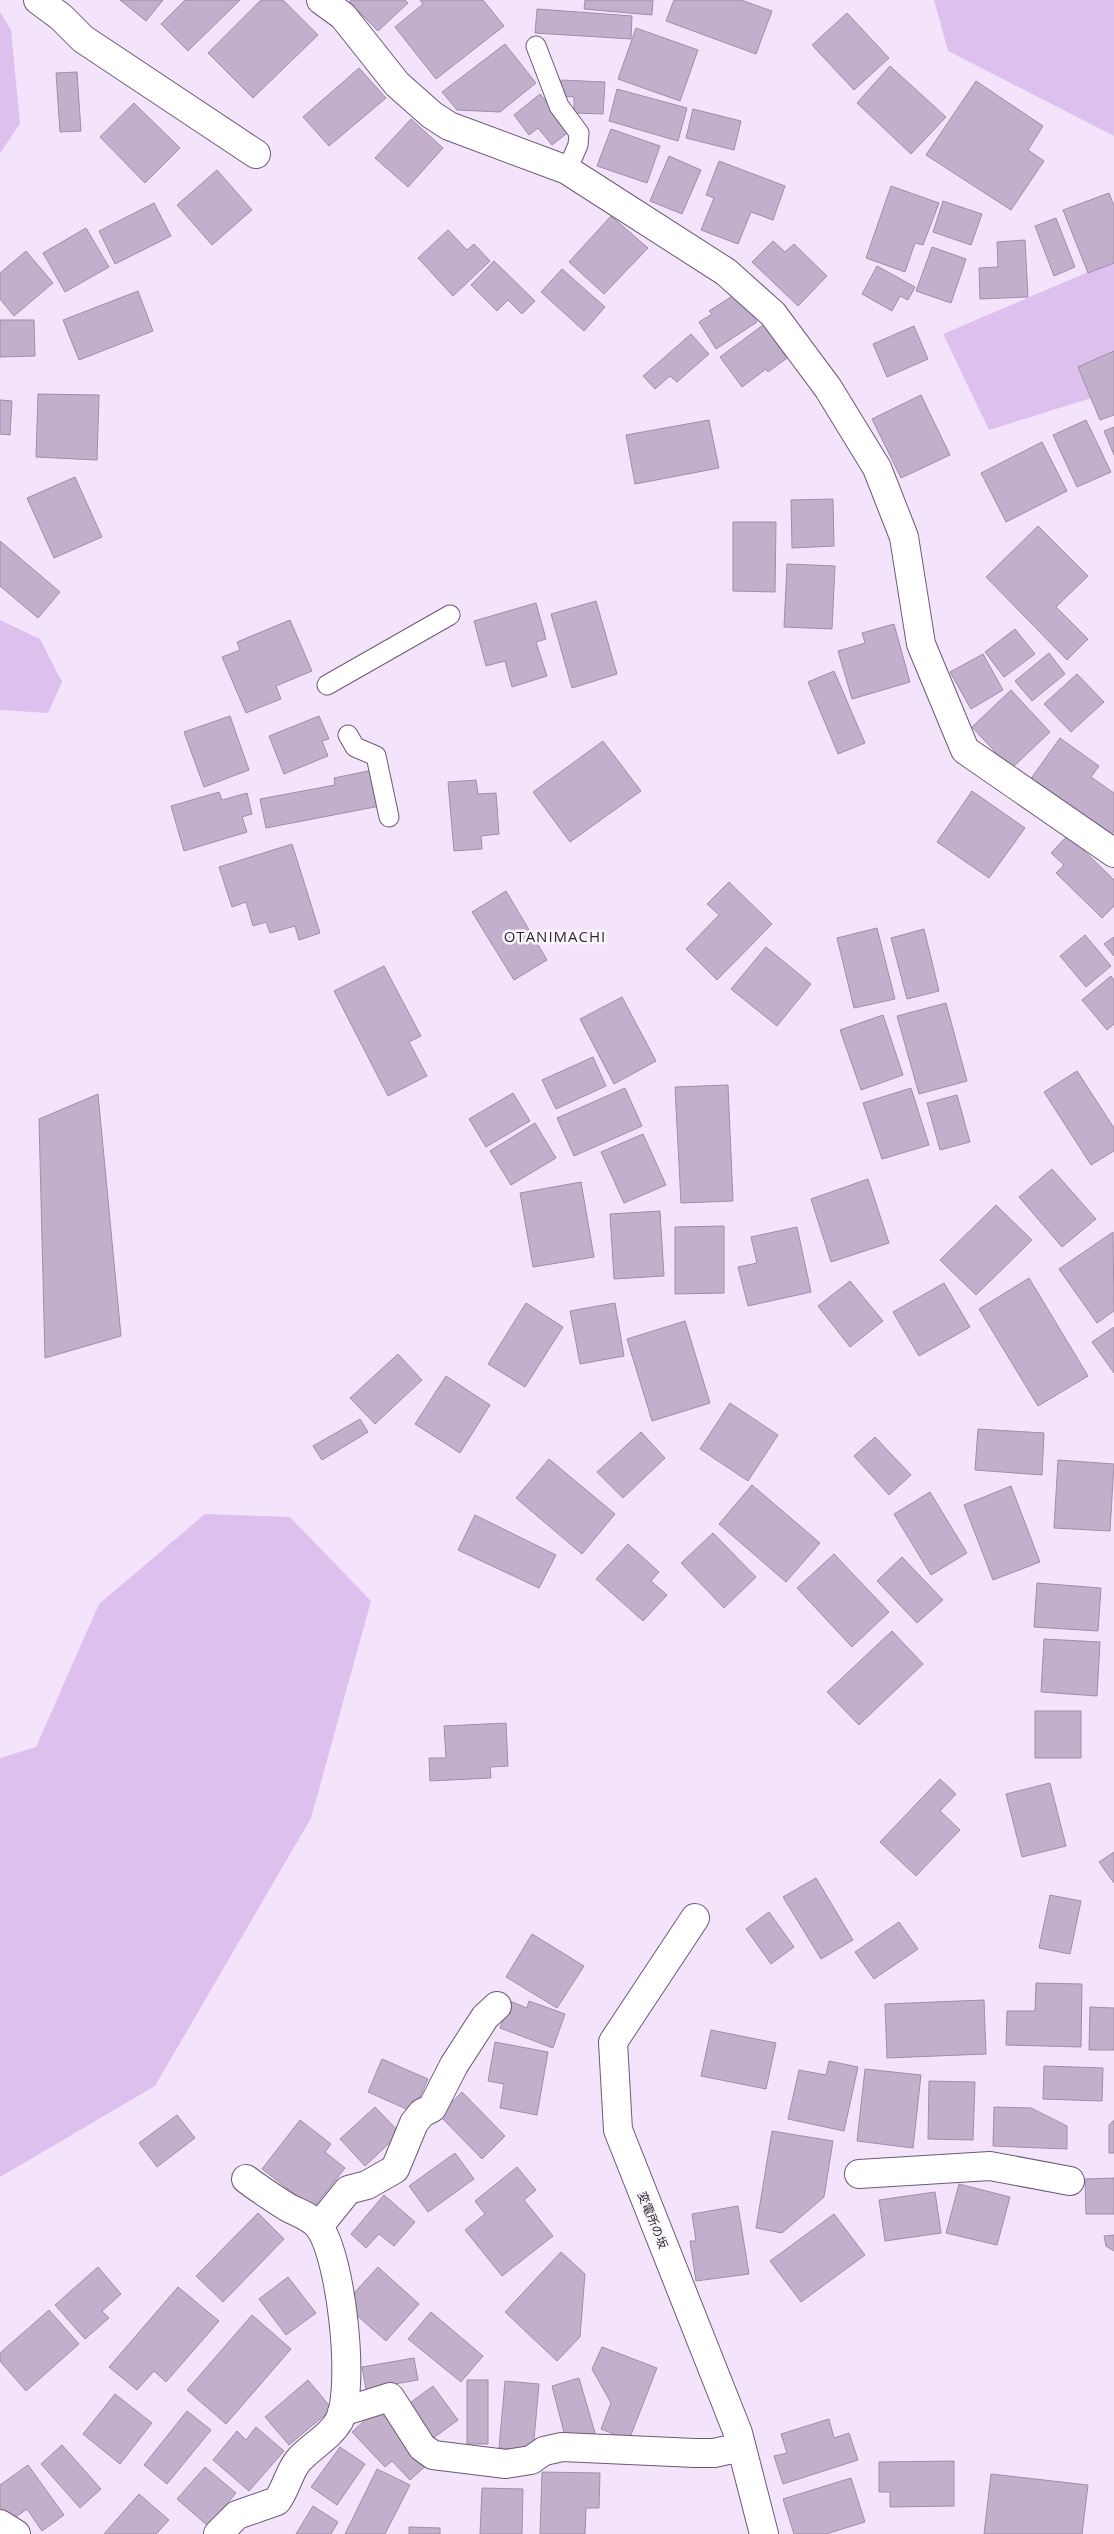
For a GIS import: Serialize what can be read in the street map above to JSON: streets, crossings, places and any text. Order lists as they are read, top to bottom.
{
  "streets": {
    "street": ["変電所の坂"]
  },
  "districts": ["OTANIMACHI"]
}
